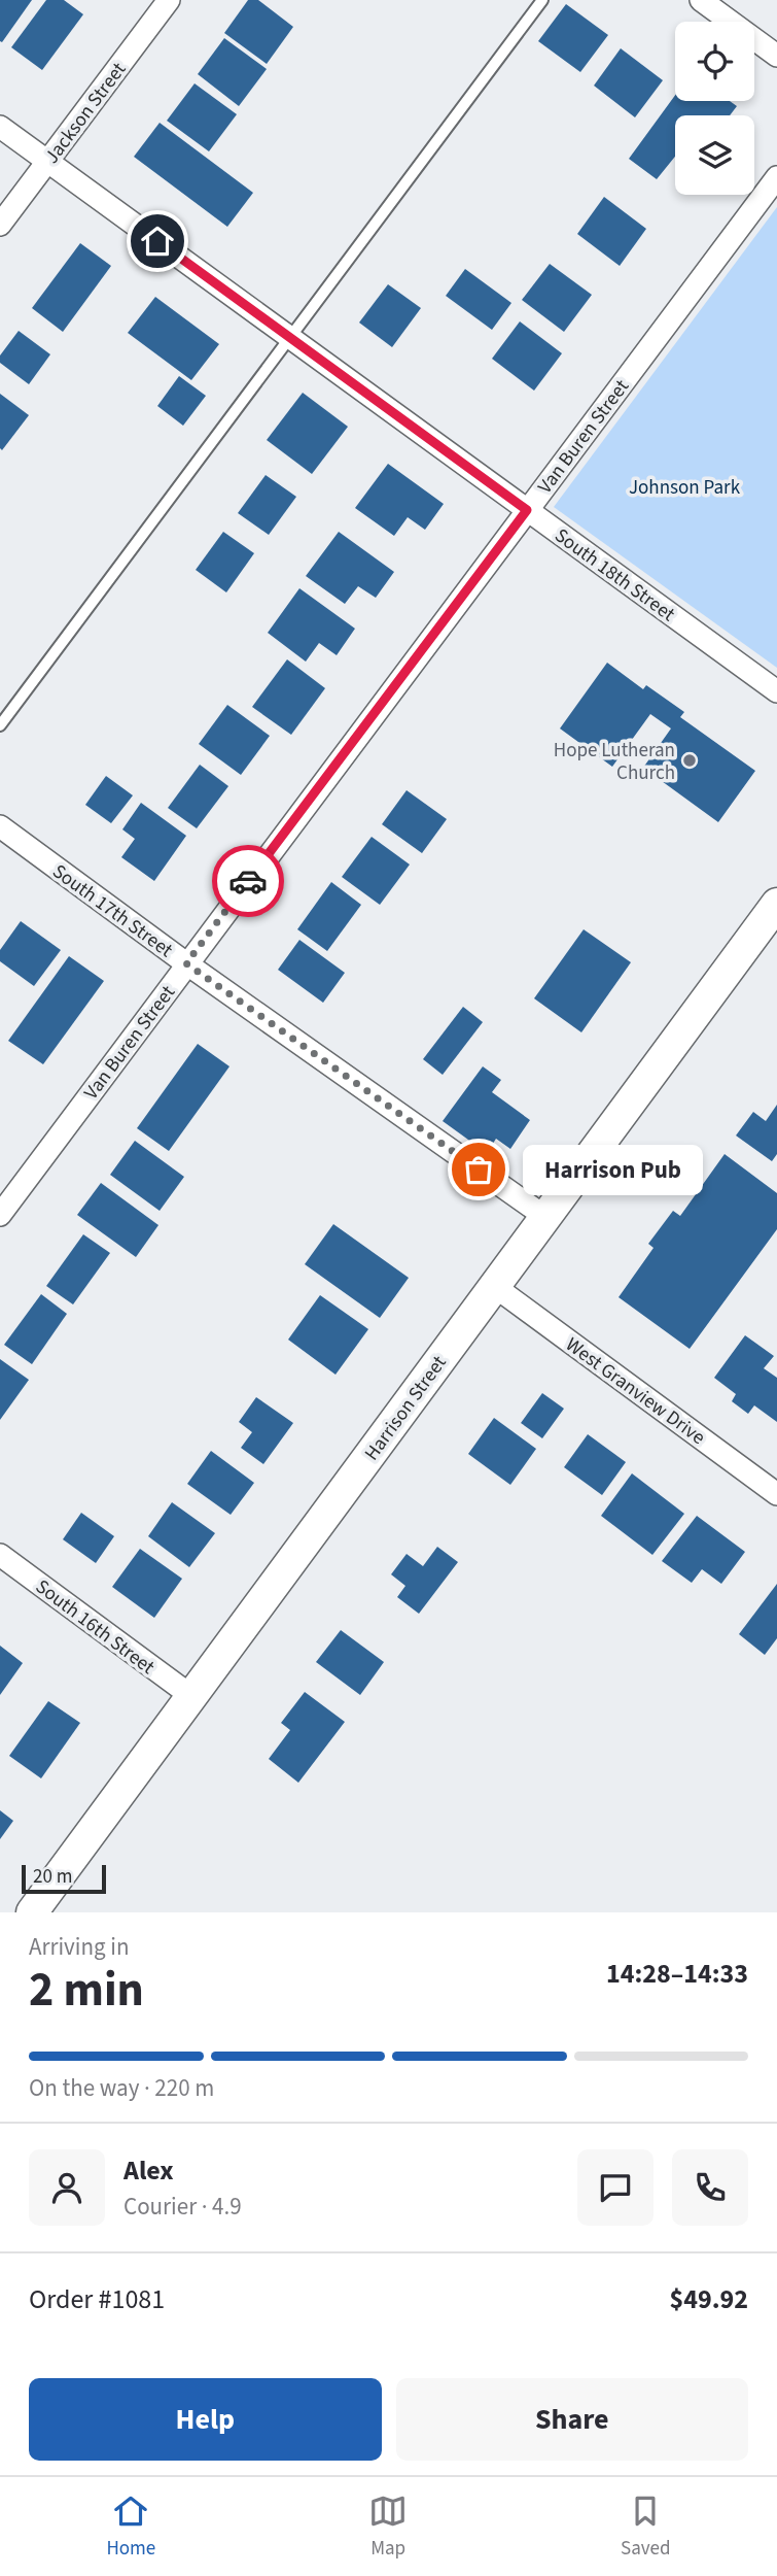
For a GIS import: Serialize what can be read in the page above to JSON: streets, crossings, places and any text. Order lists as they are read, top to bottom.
{
  "streets": {
    "street": [
      "Jackson Street",
      "Van Buren Street",
      "South 18th Street",
      "South 17th Street",
      "West Granview Drive",
      "Harrison Street",
      "South 16th Street"
    ]
  },
  "crossings": [
    ["Jackson Street", "South 18th Street"],
    ["Van Buren Street", "South 18th Street"],
    ["Van Buren Street", "South 17th Street"],
    ["South 17th Street", "Harrison Street"],
    ["West Granview Drive", "Harrison Street"],
    ["Harrison Street", "South 16th Street"]
  ],
  "parks": ["Johnson Park"],
  "places": ["Hope Lutheran Church", "Harrison Pub"],
  "scale_bar": "20 m",
  "page": {
    "bubble": "Harrison Pub",
    "scale": "20 m",
    "heading": ["2 min", "Arriving in", "14:28–14:33"],
    "panel": [
      "Alex",
      "Courier · 4.9",
      "Order #1081",
      "$49.92"
    ],
    "bar": "On the way · 220 m",
    "buttons": ["Help", "Share"],
    "tabs": ["Home", "Map", "Saved"]
  }
}
